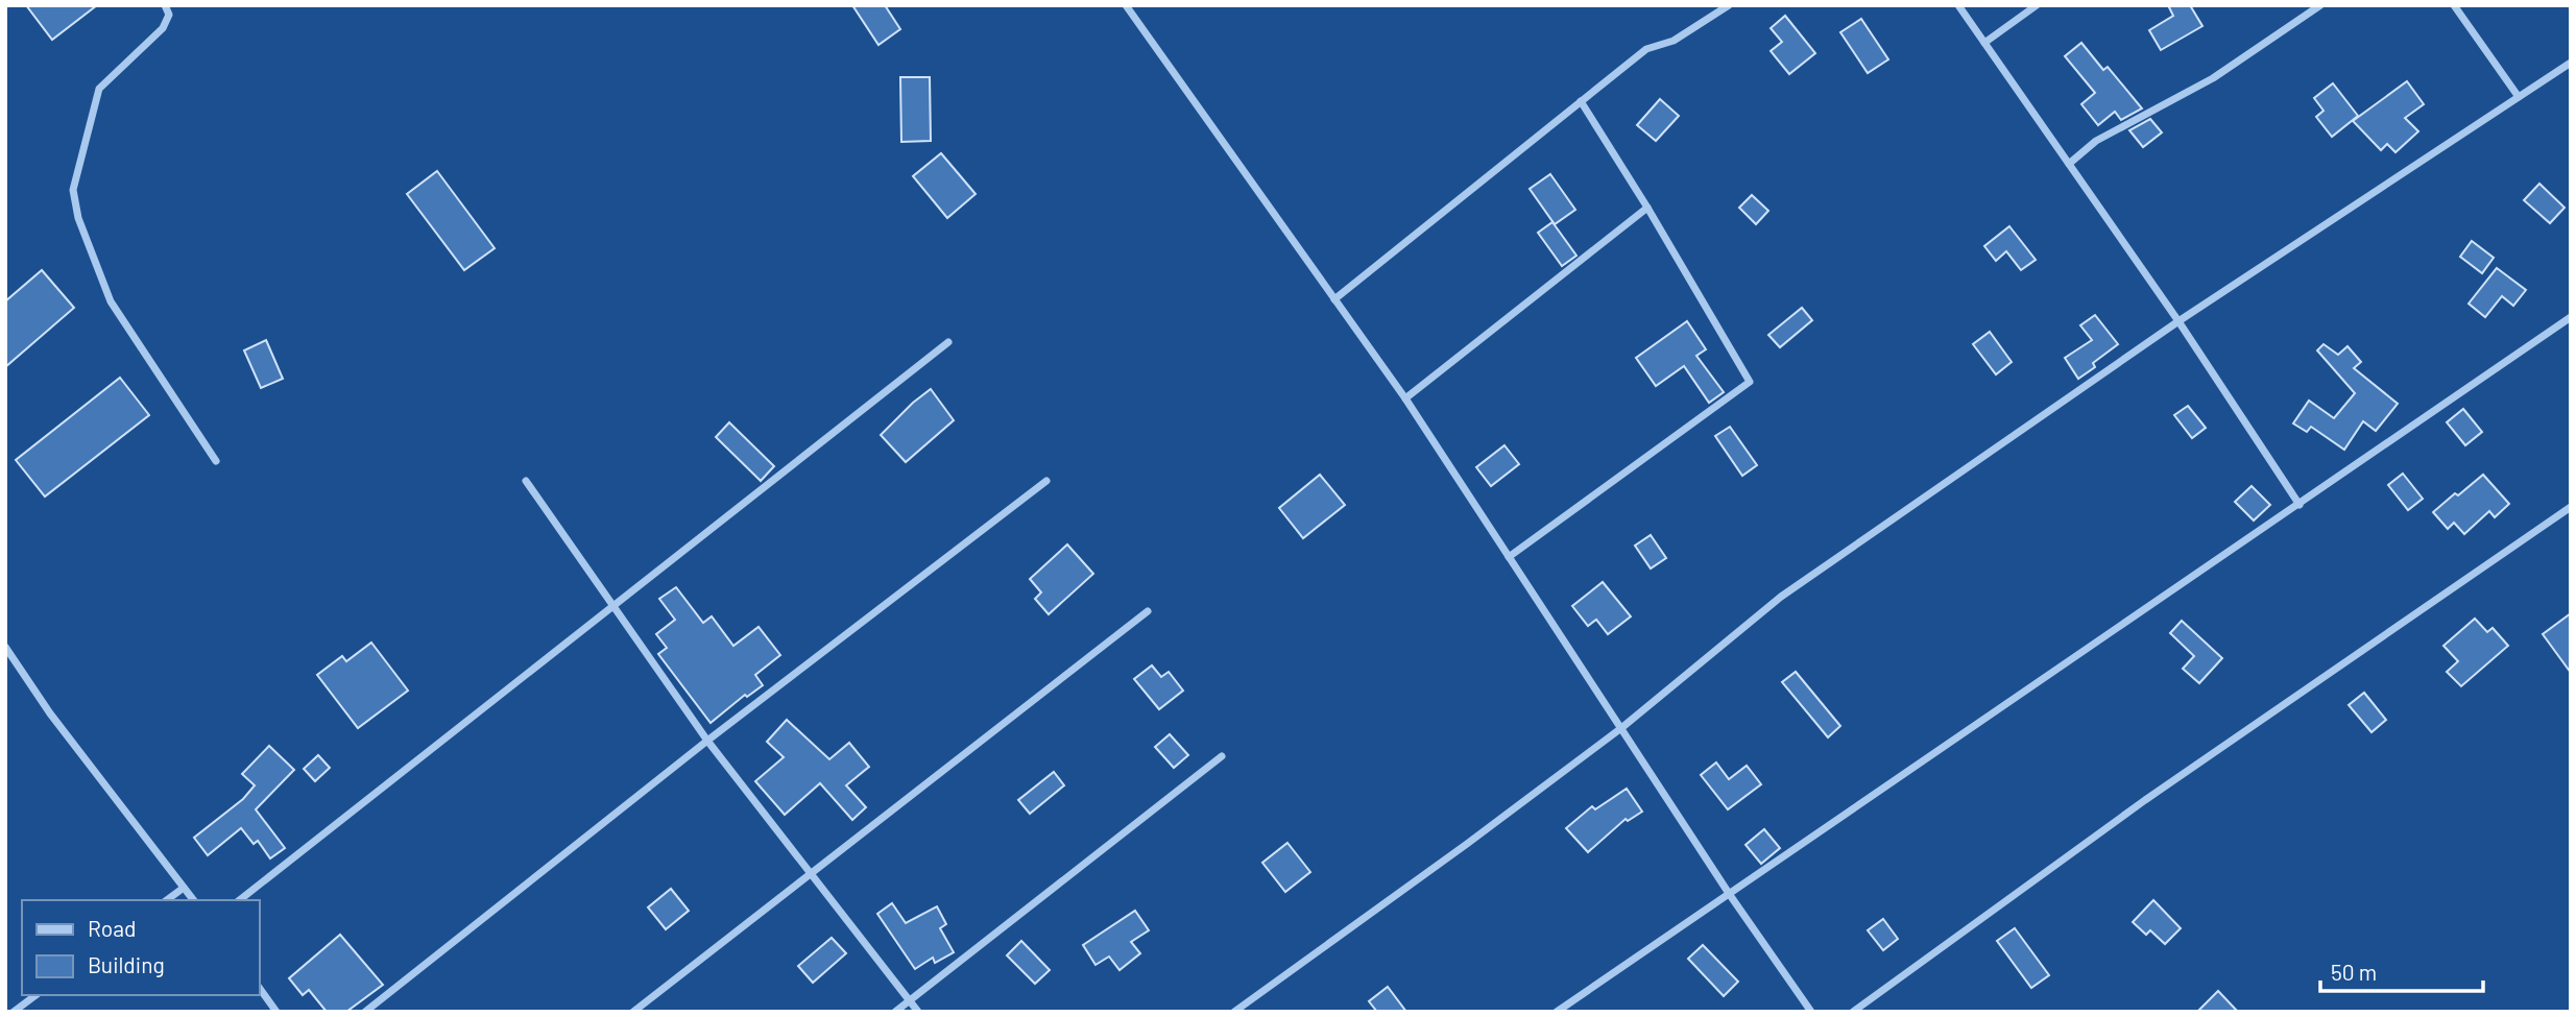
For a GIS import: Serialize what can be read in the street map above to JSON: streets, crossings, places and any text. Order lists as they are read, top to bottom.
{
  "legend": ["Road", "Building"],
  "scale_bar": "50 m"
}
